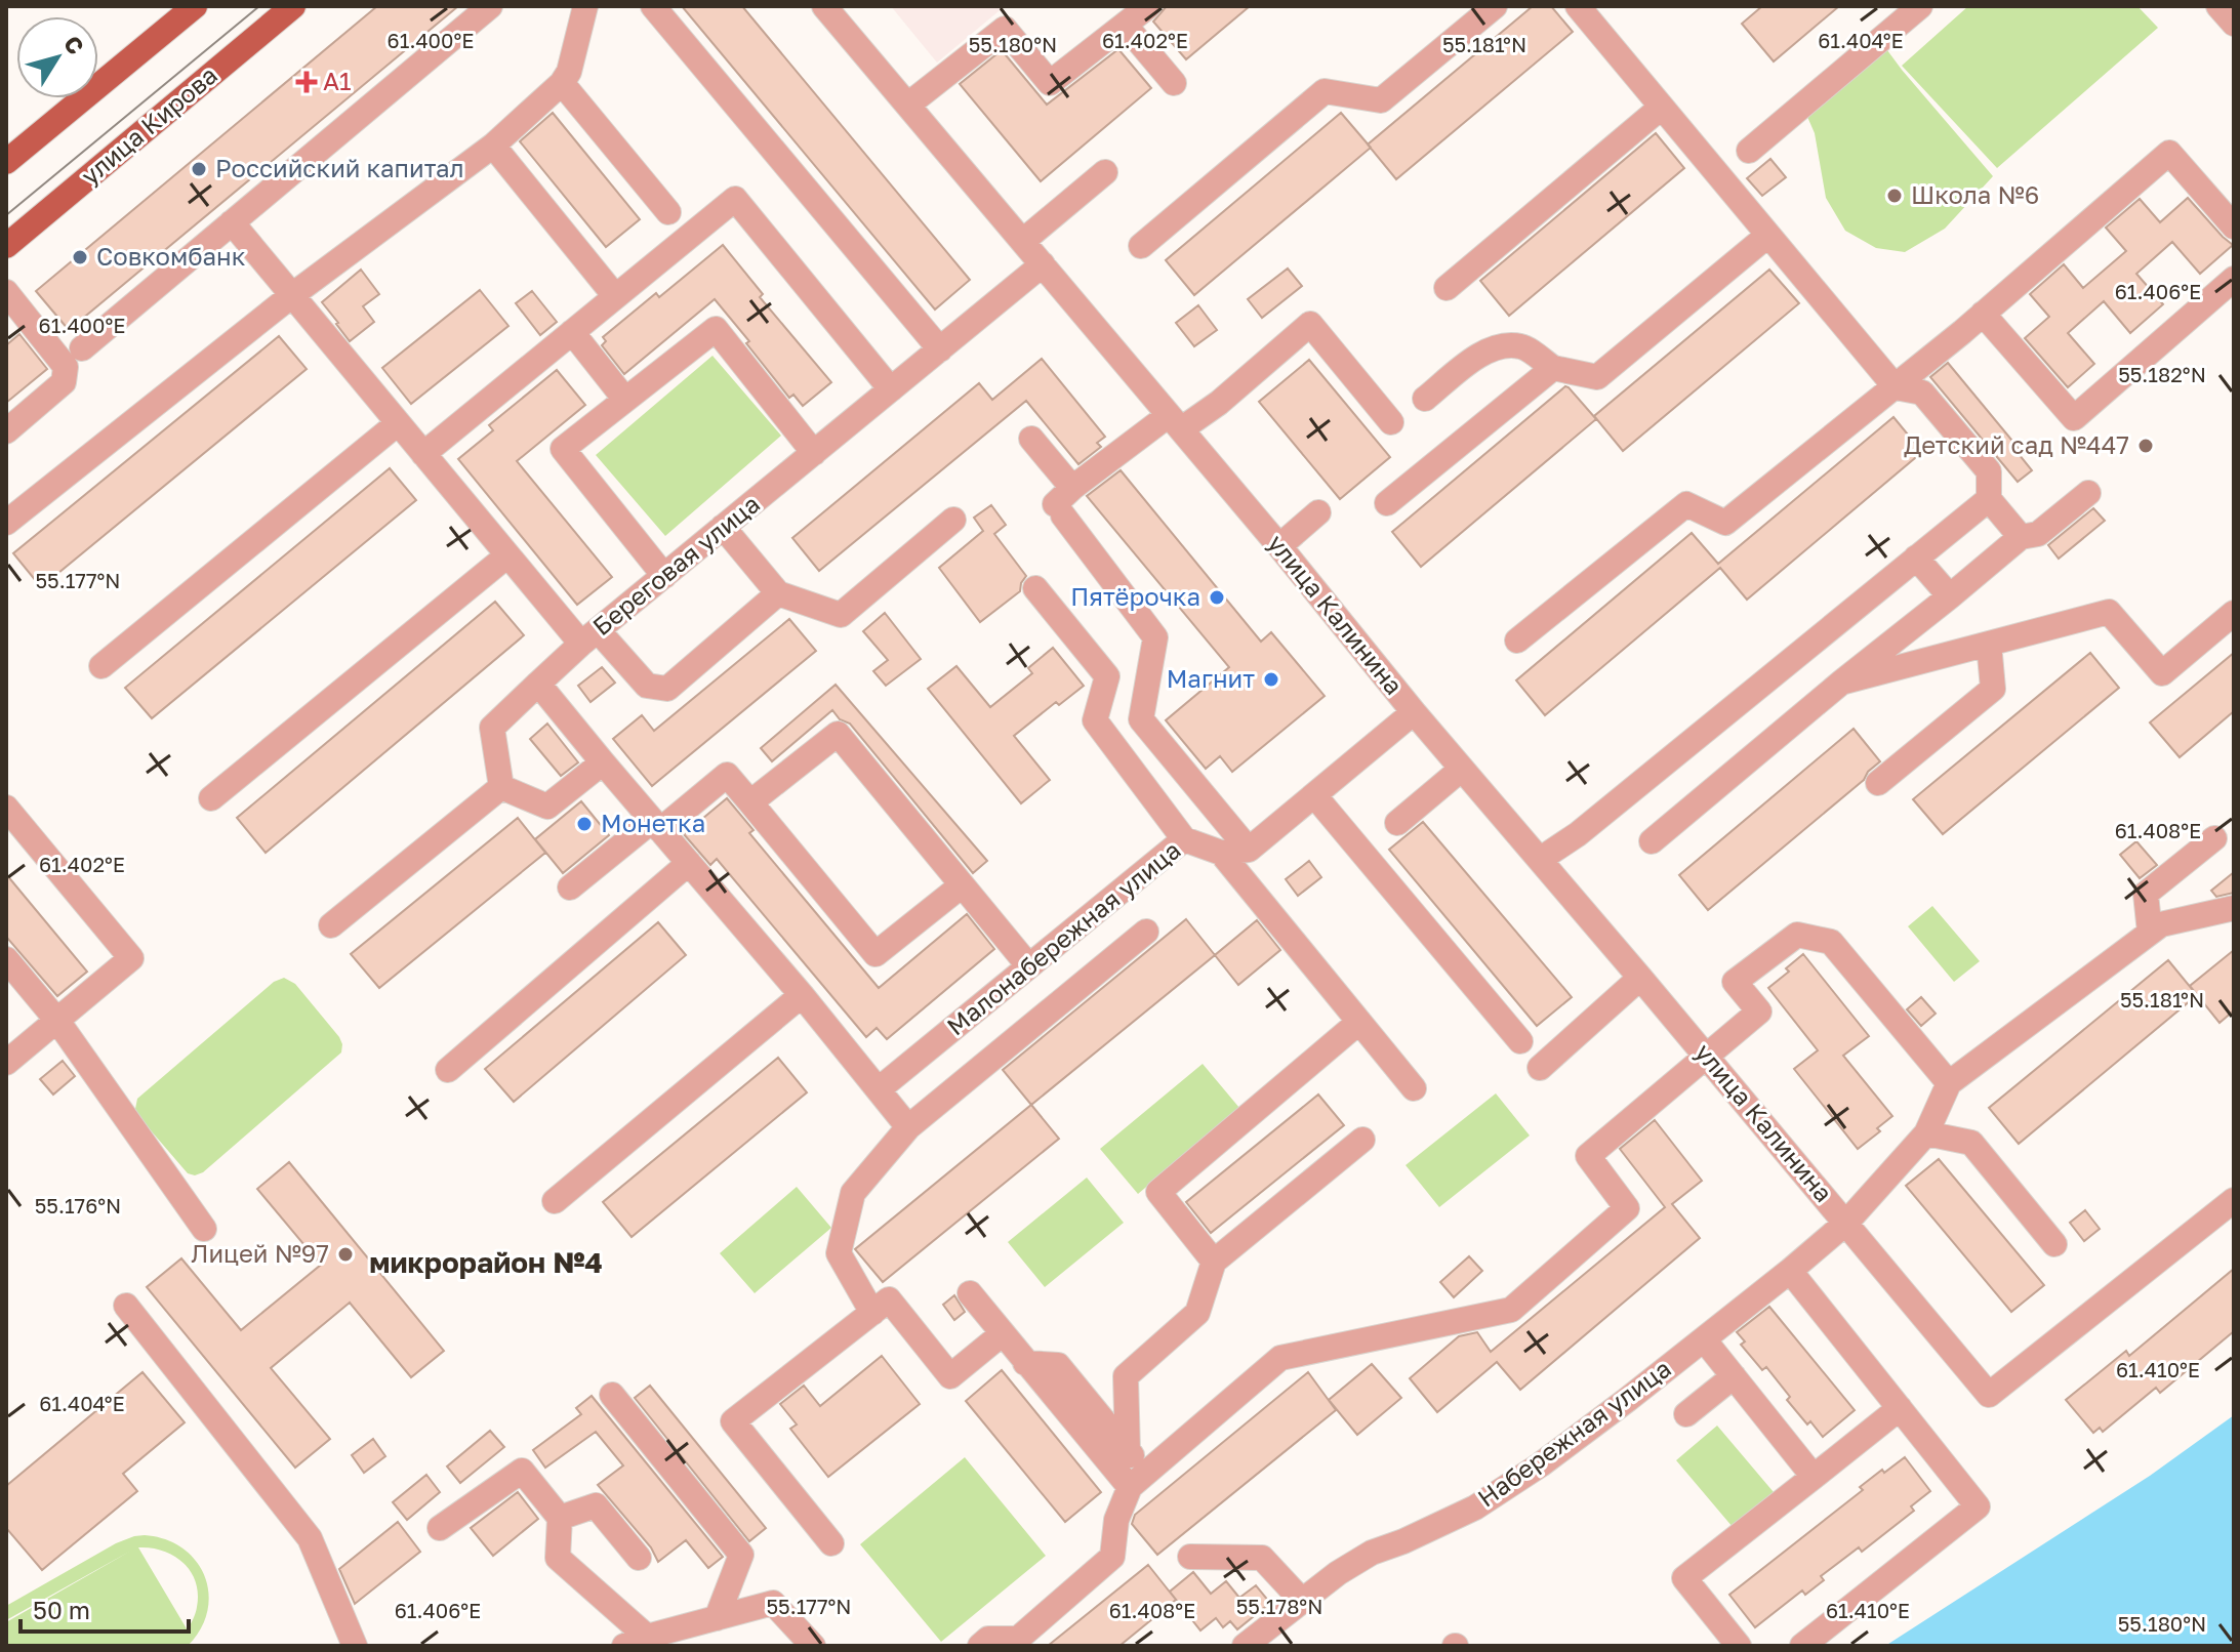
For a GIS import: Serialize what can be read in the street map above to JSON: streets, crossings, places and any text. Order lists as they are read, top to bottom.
{
  "streets": {
    "main road": ["улица Кирова"],
    "street": [
      "Береговая улица",
      "улица Калинина",
      "Малонабережная улица",
      "Набережная улица"
    ]
  },
  "crossings": [
    ["Береговая улица", "улица Калинина"],
    ["улица Калинина", "Набережная улица"]
  ],
  "districts": ["микрорайон №4"],
  "places": {
    "health": ["А1"],
    "other": [
      "Российский капитал",
      "Школа №6",
      "Совкомбанк",
      "Детский сад №447",
      "Пятёрочка",
      "Магнит",
      "Монетка",
      "Лицей №97"
    ]
  },
  "scale_bar": "50 m",
  "north": "top right",
  "coordinates": [
    "61.400°E",
    "61.402°E",
    "61.404°E",
    "55.180°N",
    "55.181°N",
    "61.406°E",
    "55.182°N",
    "55.177°N",
    "61.408°E",
    "55.176°N",
    "61.410°E",
    "55.178°N"
  ]
}
